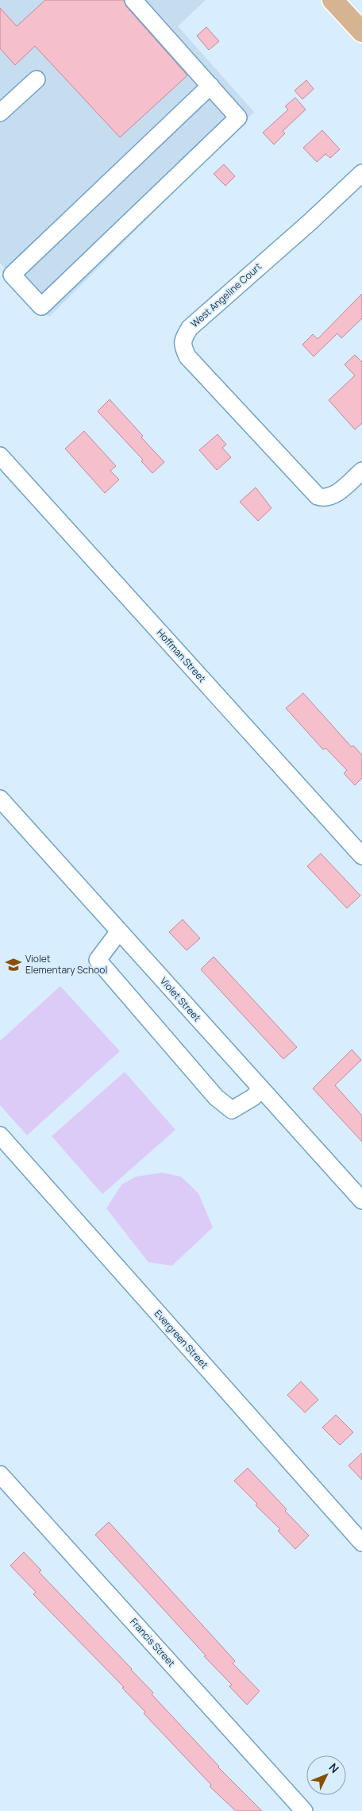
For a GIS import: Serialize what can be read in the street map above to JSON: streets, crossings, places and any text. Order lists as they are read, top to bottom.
{
  "streets": {
    "street": [
      "West Angeline Court",
      "Hoffman Street",
      "Violet Street",
      "Evergreen Street",
      "Francis Street"
    ]
  },
  "places": {
    "school or university": ["Violet Elementary School"]
  },
  "north": "top right"
}
